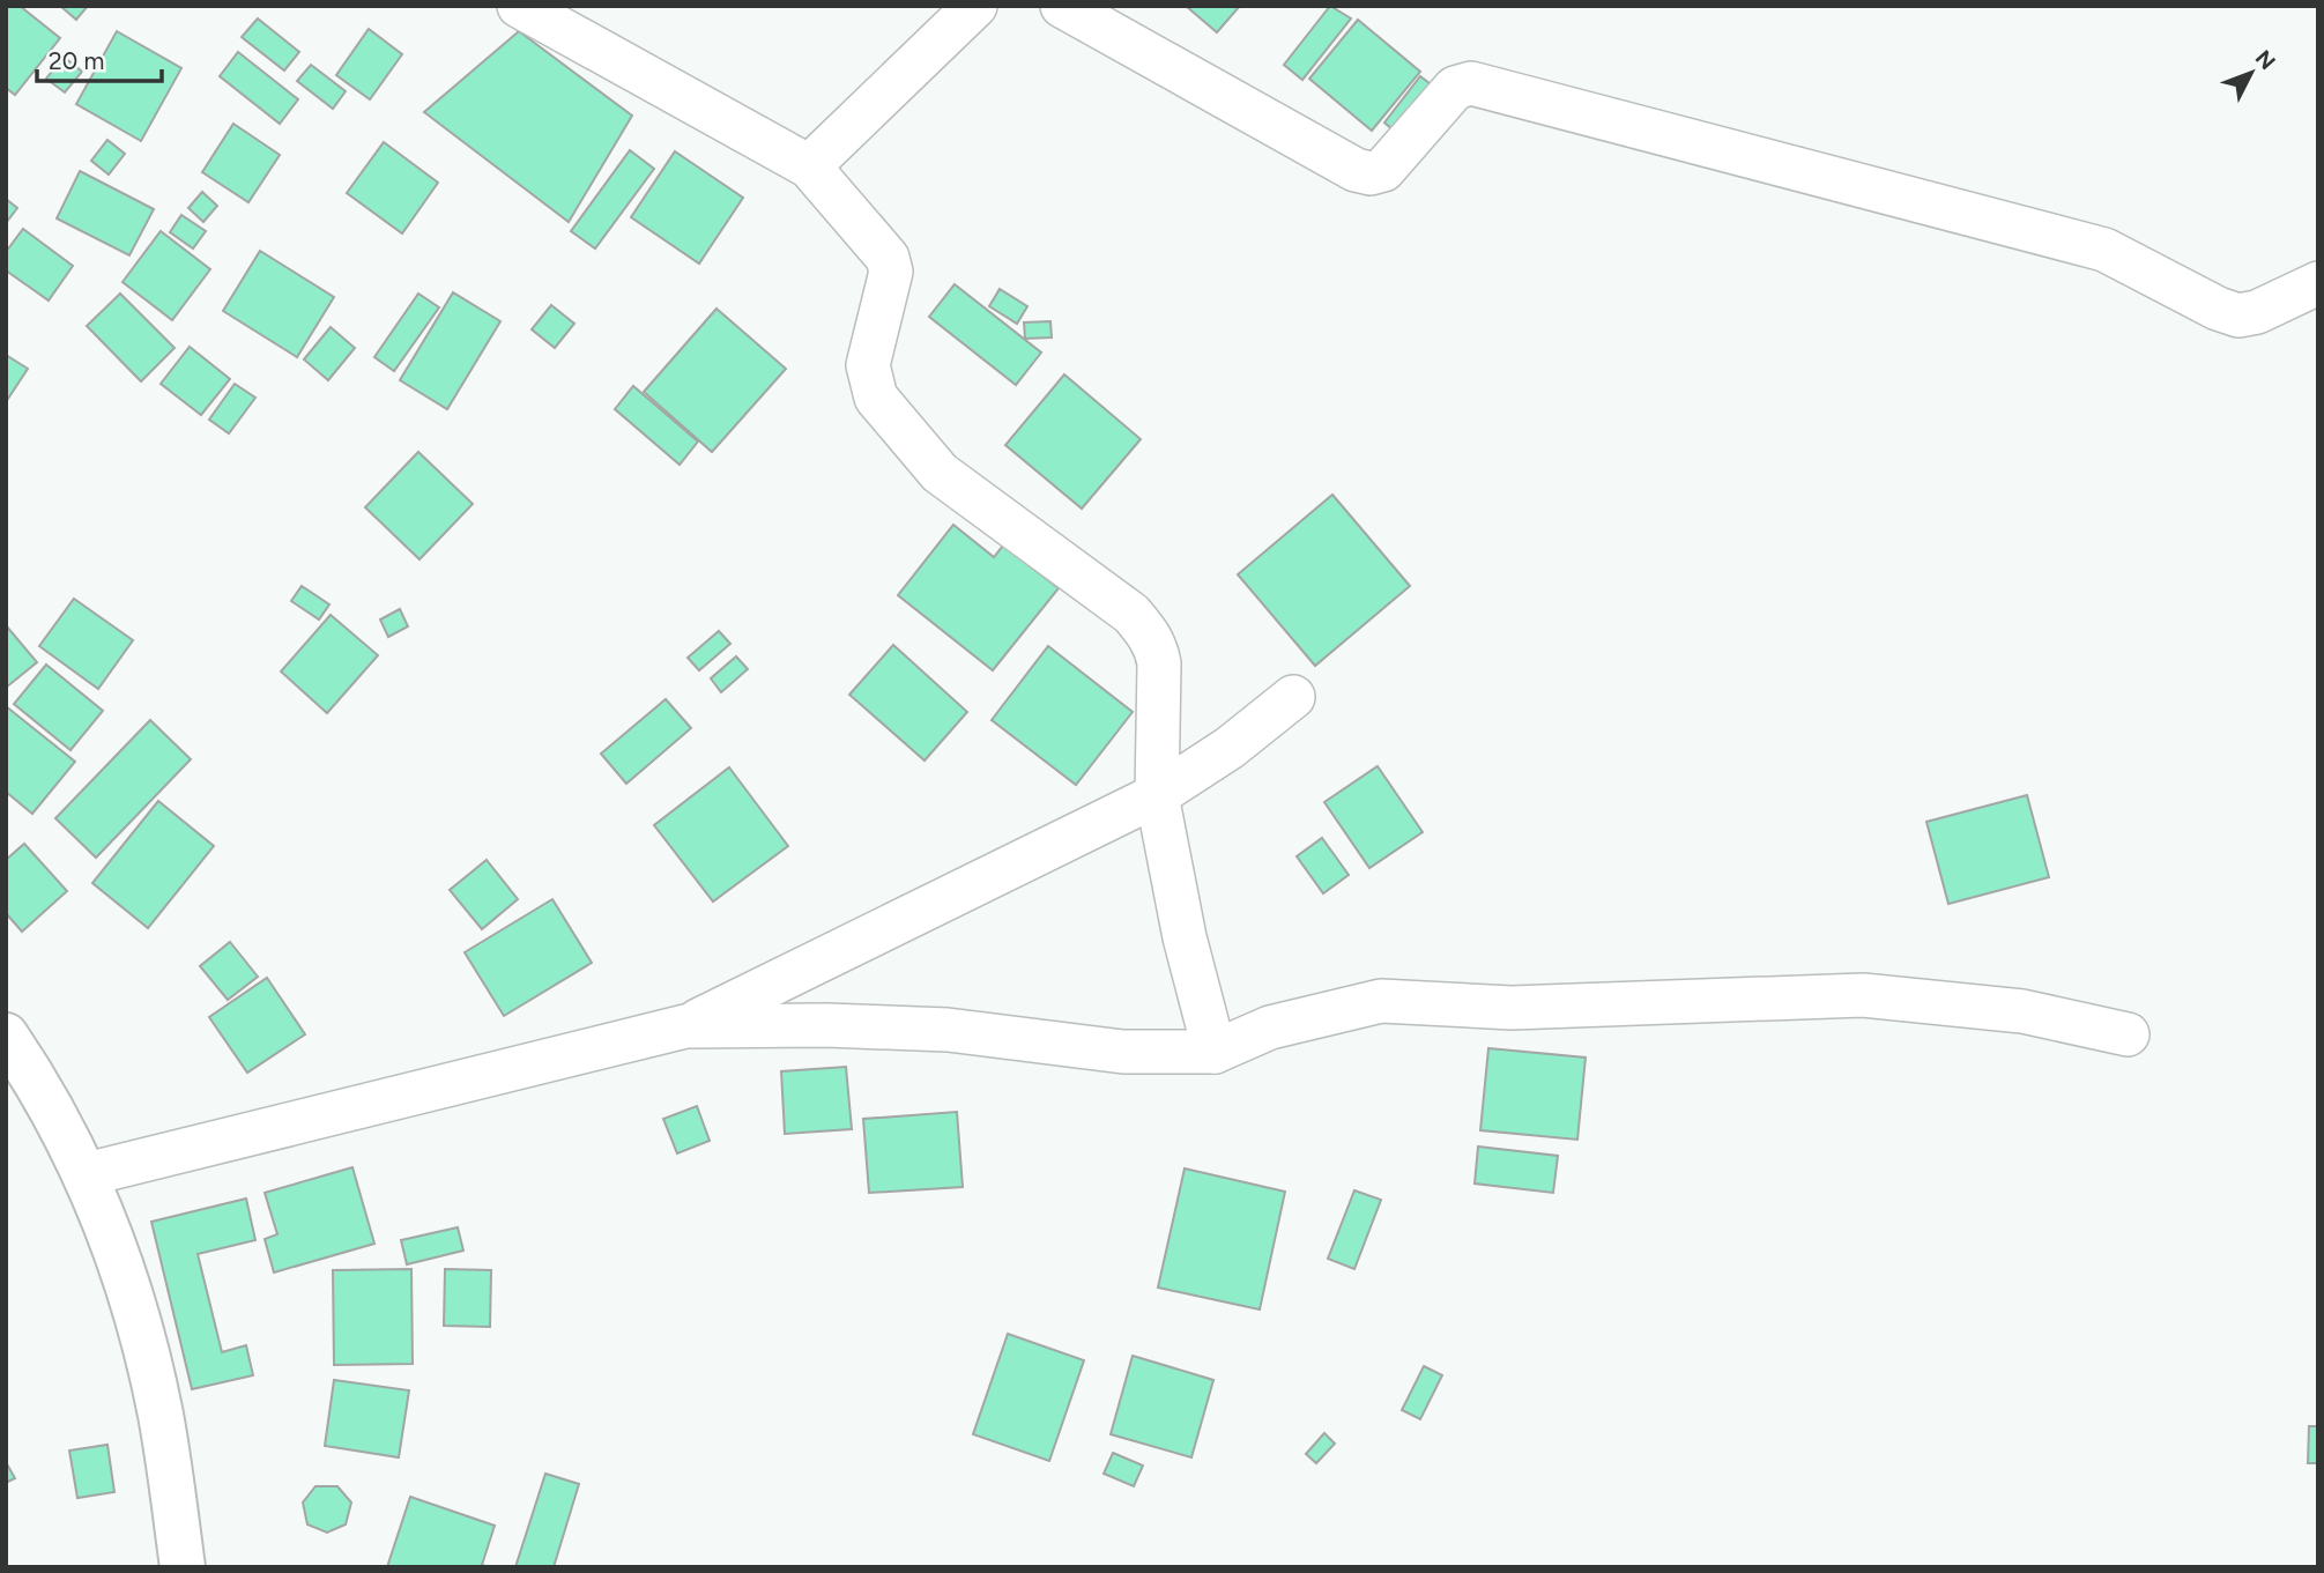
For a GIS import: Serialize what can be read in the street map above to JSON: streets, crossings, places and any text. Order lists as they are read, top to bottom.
{
  "scale_bar": "20 m",
  "north": "top right"
}
